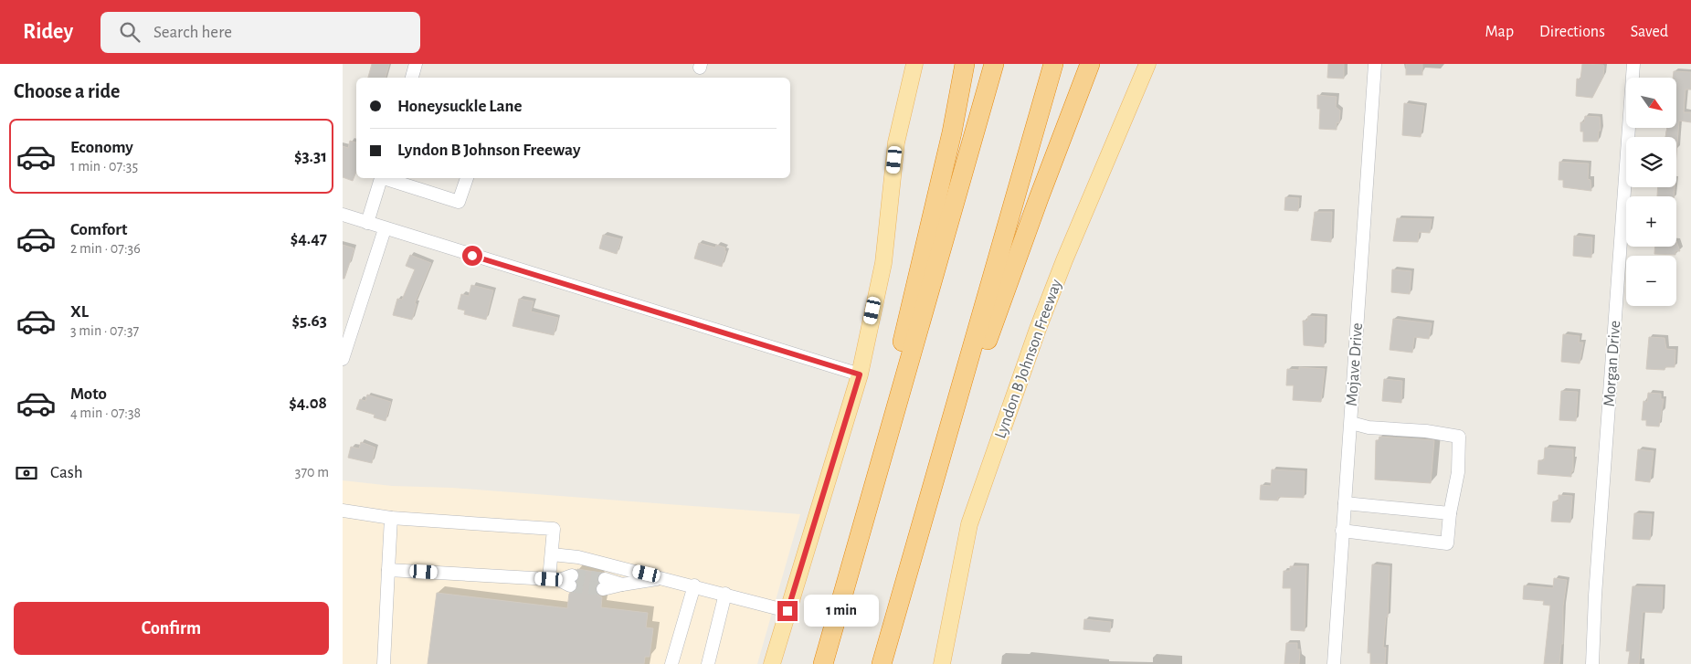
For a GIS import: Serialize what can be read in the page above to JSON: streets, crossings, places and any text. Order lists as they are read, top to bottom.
{
  "streets": {
    "main road": ["Lyndon B Johnson Freeway"],
    "street": ["Morgan Drive", "Mojave Drive"]
  },
  "north": "bottom right",
  "page": {
    "header": "Ridey",
    "search": "Search here",
    "nav": ["Map", "Directions", "Saved"],
    "heading": "Choose a ride",
    "map_buttons": ["+", "−"],
    "banner": ["Honeysuckle Lane", "Lyndon B Johnson Freeway"],
    "list": [
      {
        "name": "Economy",
        "note": "1 min · 07:35",
        "value": "$3.31"
      },
      {
        "name": "Comfort",
        "note": "2 min · 07:36",
        "value": "$4.47"
      },
      {
        "name": "XL",
        "note": "3 min · 07:37",
        "value": "$5.63"
      },
      {
        "name": "Moto",
        "note": "4 min · 07:38",
        "value": "$4.08"
      }
    ],
    "pay": ["Cash", "370 m"],
    "buttons": "Confirm",
    "bubble": "1 min"
  }
}
